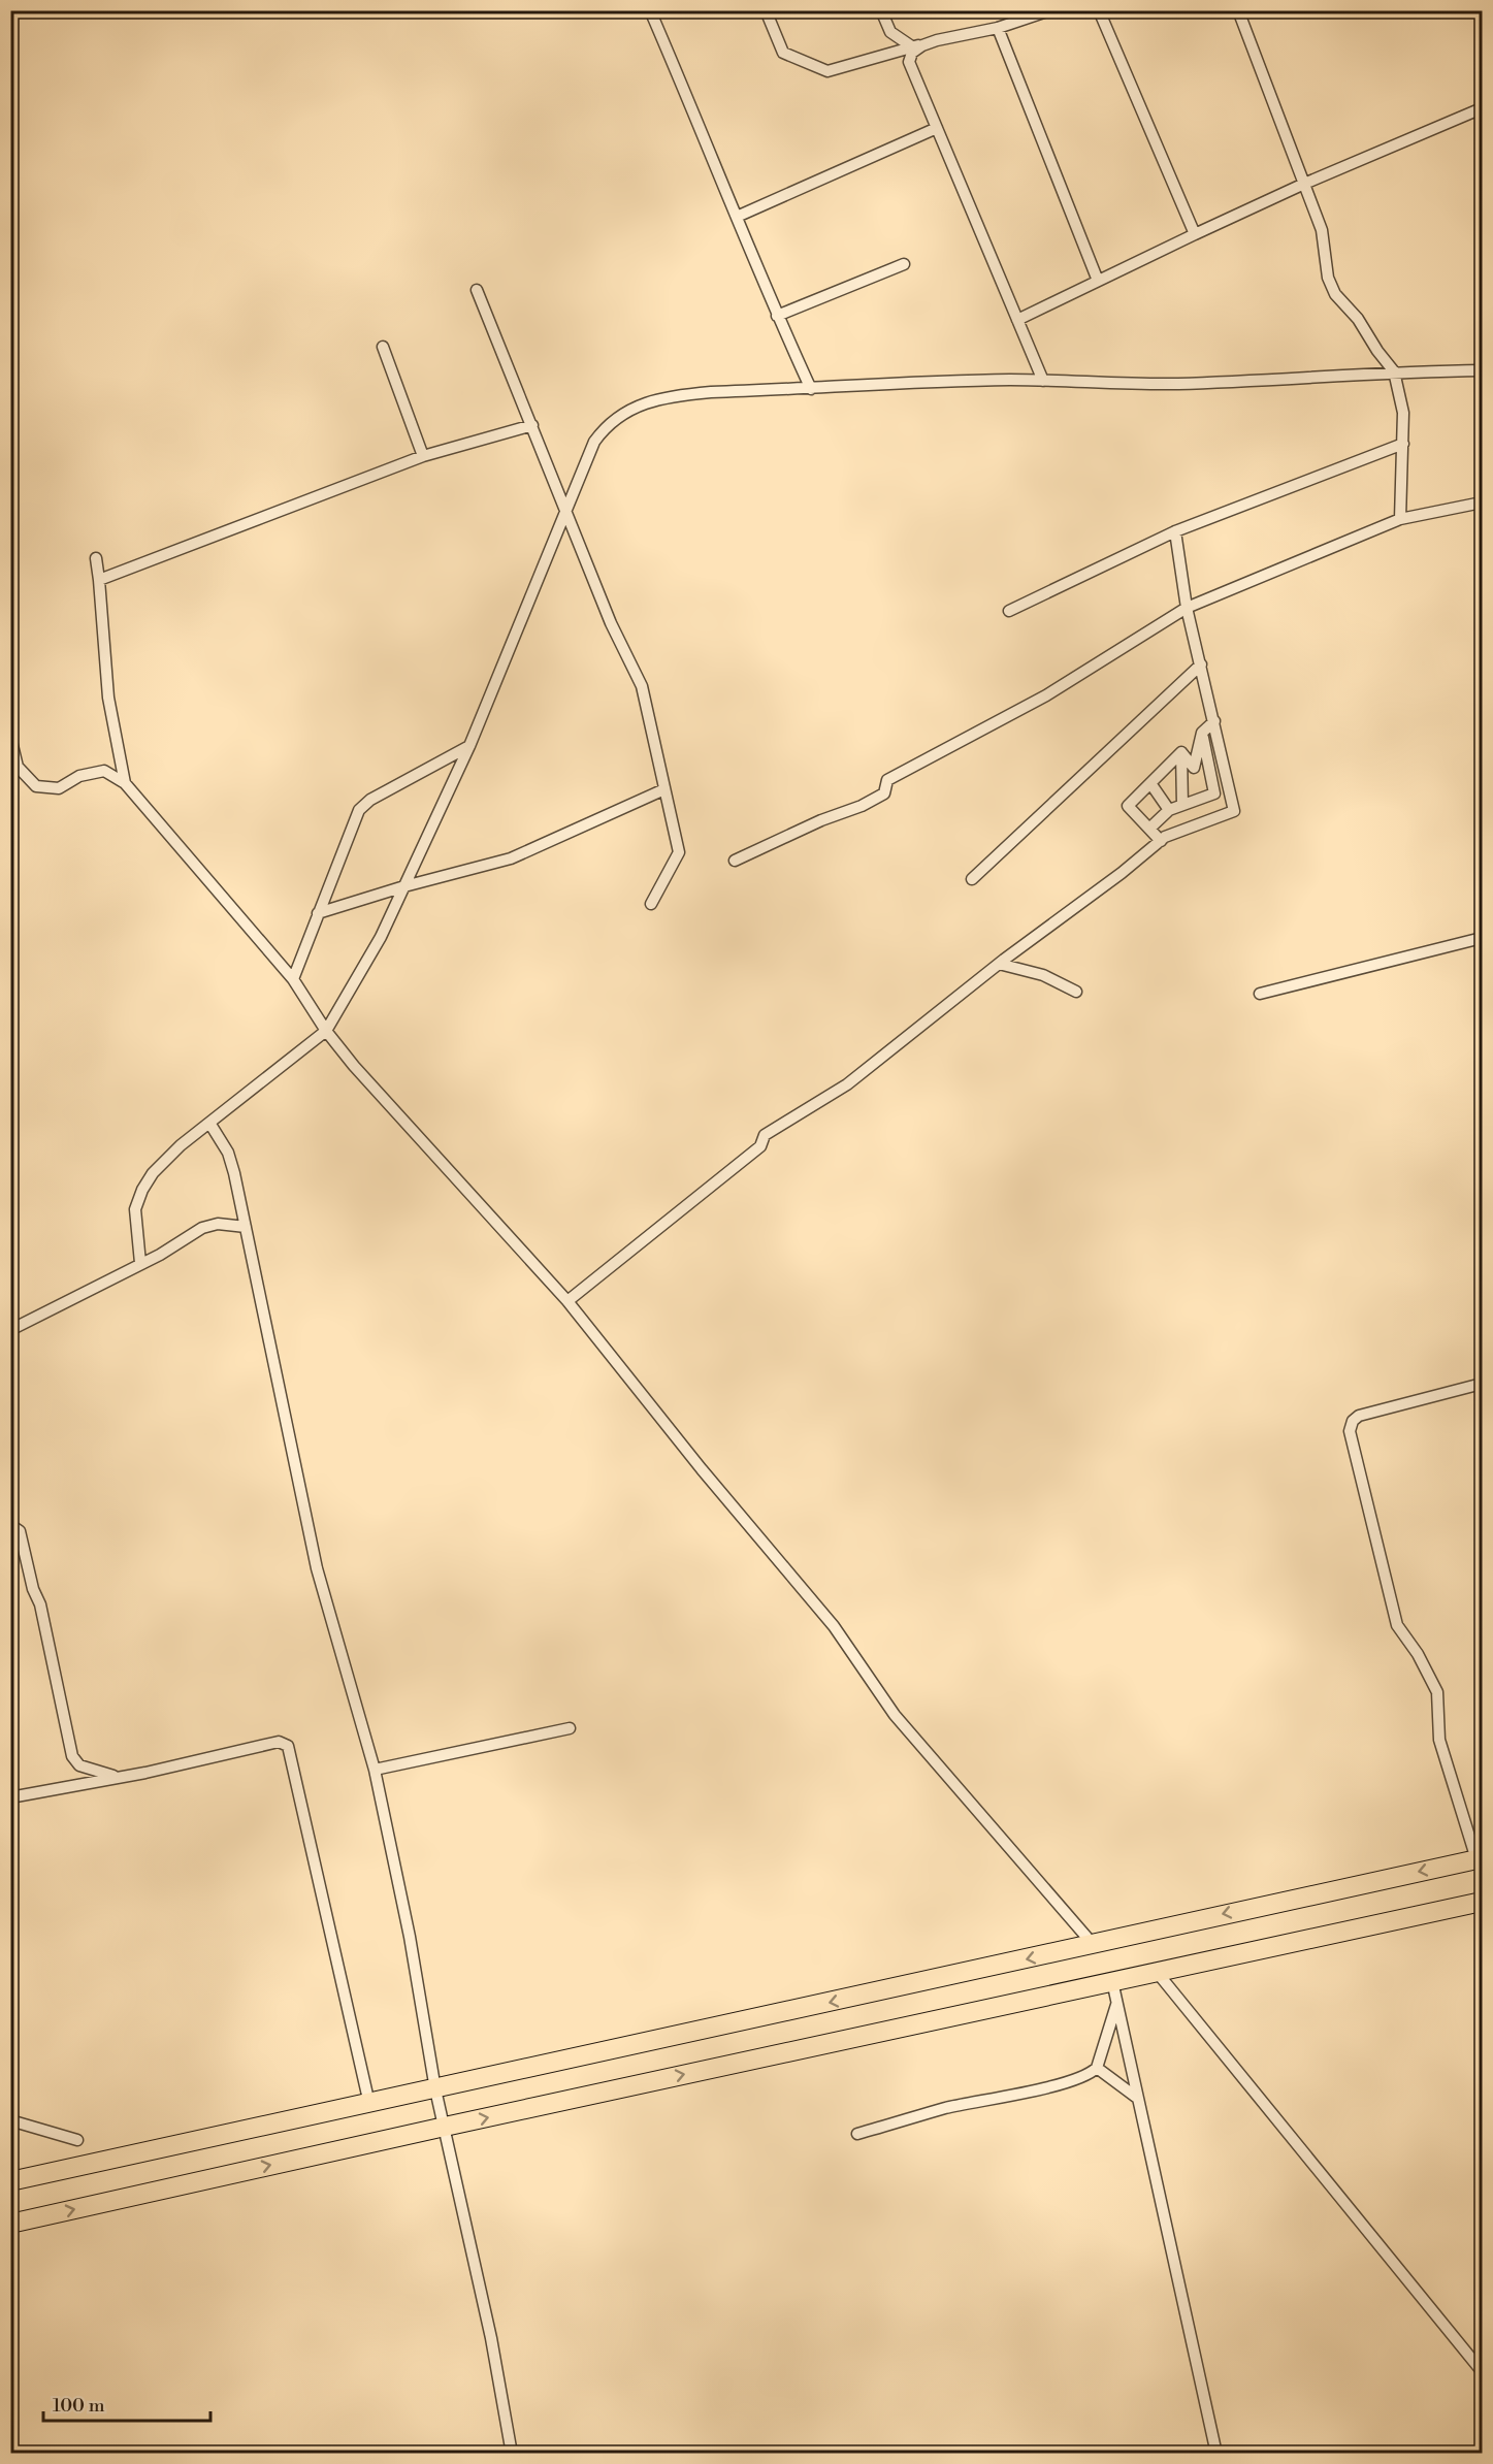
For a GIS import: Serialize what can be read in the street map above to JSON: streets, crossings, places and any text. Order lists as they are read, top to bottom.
{
  "scale_bar": "100 m"
}
